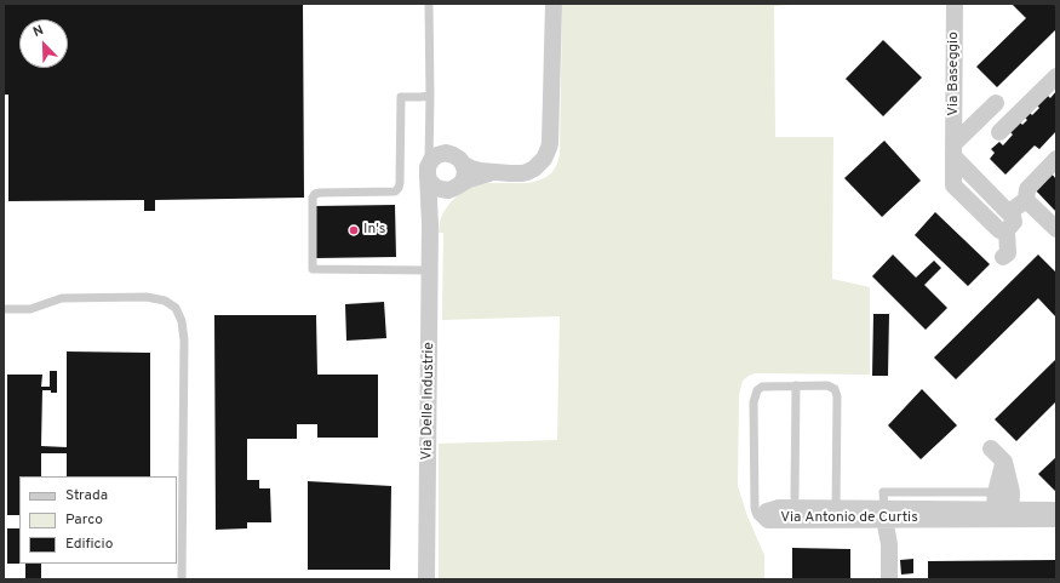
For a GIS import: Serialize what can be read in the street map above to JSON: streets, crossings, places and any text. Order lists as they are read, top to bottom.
{
  "streets": {
    "street": ["Via Baseggio", "Via Delle Industrie", "Via Antonio de Curtis"]
  },
  "places": ["In's"],
  "legend": ["Strada", "Parco", "Edificio"],
  "north": "top left"
}
